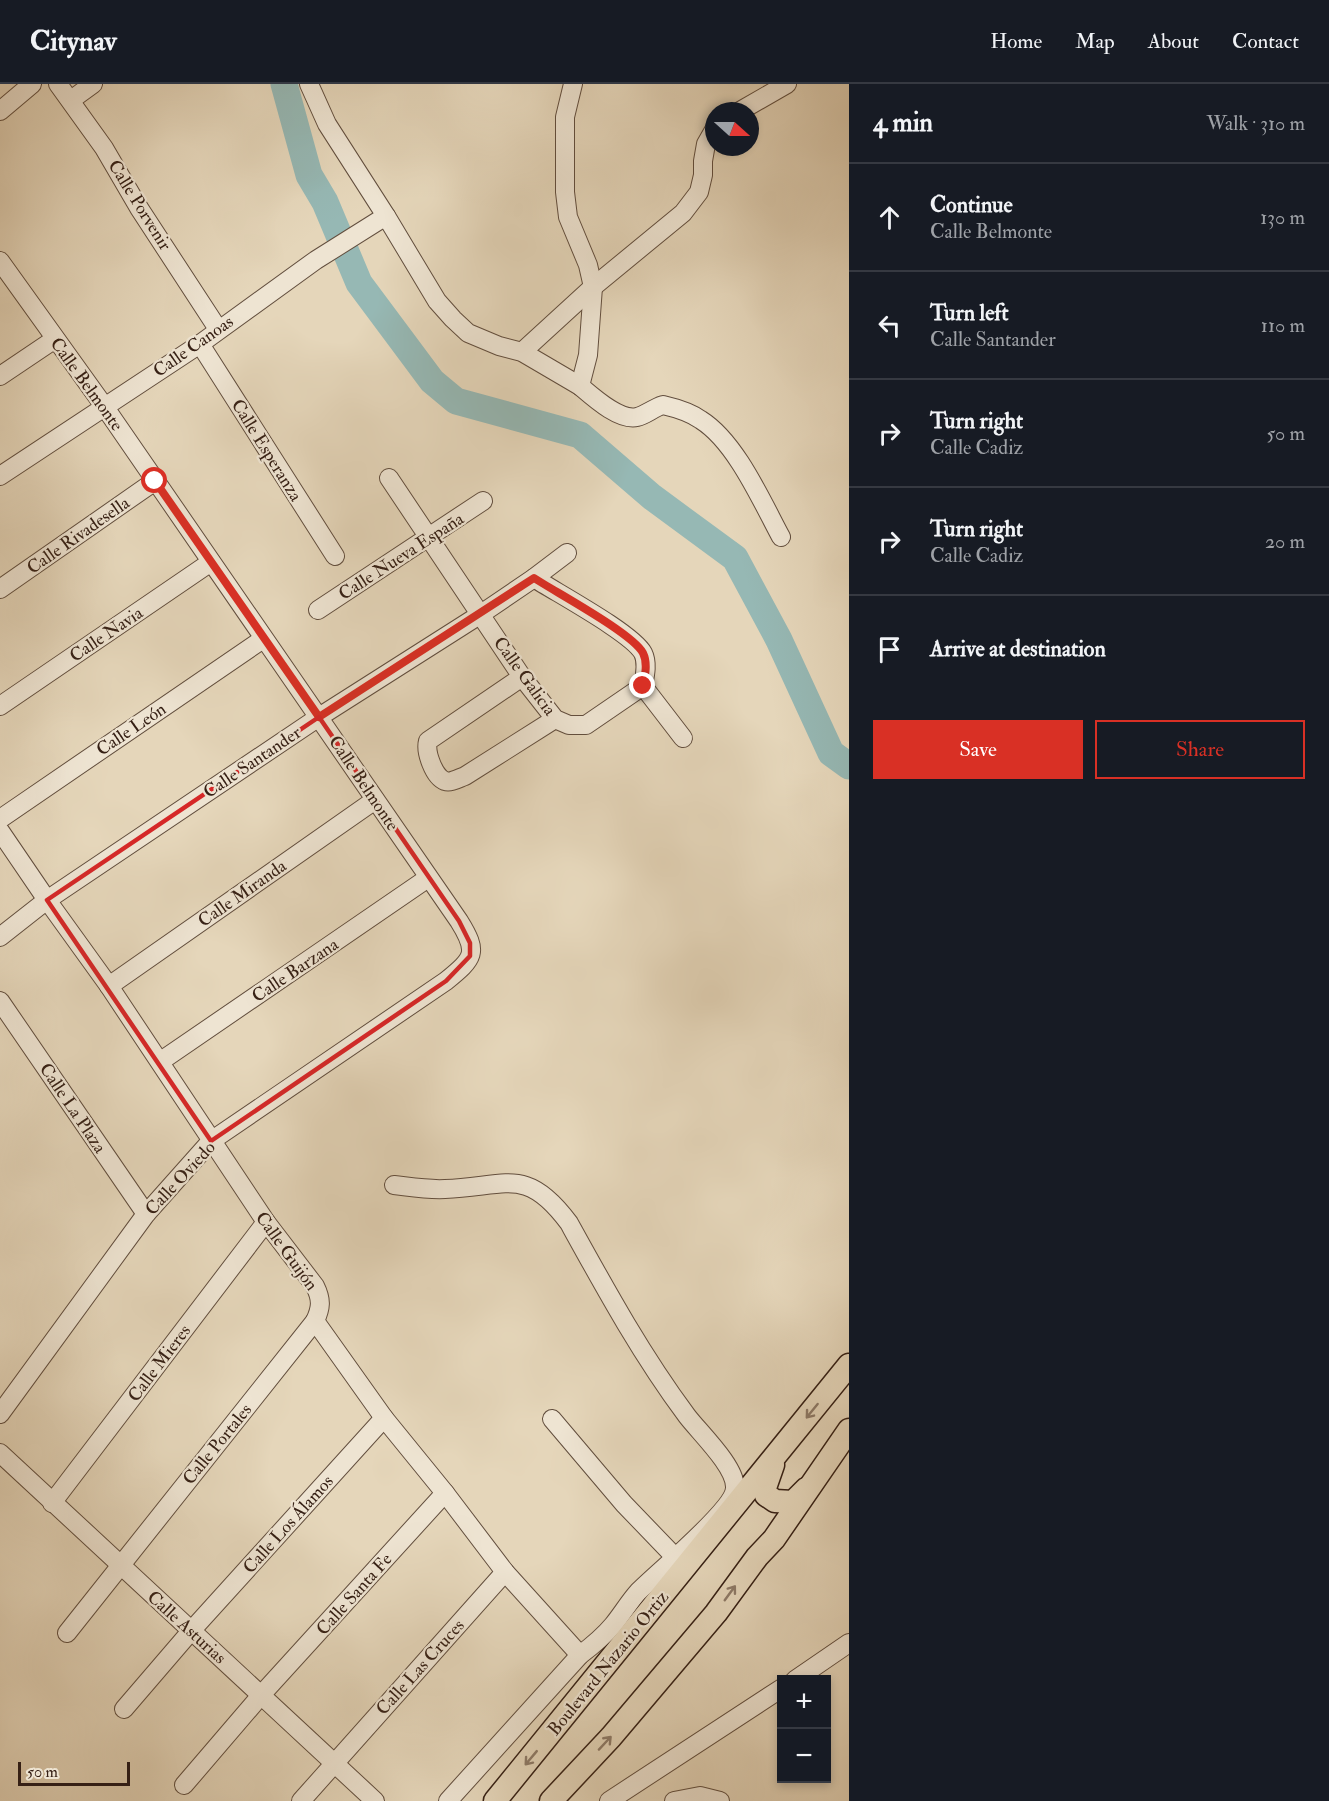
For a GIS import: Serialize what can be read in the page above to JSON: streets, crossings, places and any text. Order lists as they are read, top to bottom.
{
  "streets": {
    "main road": ["Boulevard Nazario Ortiz"],
    "street": [
      "Calle Porvenir",
      "Calle Canoas",
      "Calle Belmonte",
      "Calle Esperanza",
      "Calle Rivadesella",
      "Calle Nueva España",
      "Calle Navia",
      "Calle Galicia",
      "Calle León",
      "Calle Santander",
      "Calle Miranda",
      "Calle Barzana",
      "Calle La Plaza",
      "Calle Oviedo",
      "Calle Guijón",
      "Calle Mieres",
      "Calle Portales",
      "Calle Los Álamos",
      "Calle Santa Fe",
      "Calle Asturias",
      "Calle Las Cruces"
    ]
  },
  "crossings": [
    ["Calle Porvenir", "Calle Canoas"],
    ["Calle Canoas", "Calle Belmonte"],
    ["Calle Canoas", "Calle Esperanza"],
    ["Calle Belmonte", "Calle Rivadesella"],
    ["Calle Belmonte", "Calle Navia"],
    ["Calle Belmonte", "Calle León"],
    ["Calle Belmonte", "Calle Santander"],
    ["Calle Belmonte", "Calle Miranda"],
    ["Calle Belmonte", "Calle Barzana"],
    ["Calle Belmonte", "Calle Oviedo"],
    ["Calle Nueva España", "Calle Galicia"],
    ["Calle Galicia", "Calle Santander"],
    ["Calle Santander", "Calle Guijón"],
    ["Calle Miranda", "Calle Guijón"],
    ["Calle Barzana", "Calle Guijón"],
    ["Calle La Plaza", "Calle Oviedo"],
    ["Calle Oviedo", "Calle Guijón"],
    ["Calle Guijón", "Calle Mieres"],
    ["Calle Guijón", "Calle Portales"],
    ["Calle Mieres", "Calle Asturias"],
    ["Calle Portales", "Calle Asturias"],
    ["Calle Los Álamos", "Calle Asturias"],
    ["Calle Santa Fe", "Calle Asturias"],
    ["Calle Asturias", "Calle Las Cruces"]
  ],
  "scale_bar": "50 m",
  "north": "right",
  "page": {
    "header": "Citynav",
    "nav": [
      "Home",
      "Map",
      "About",
      "Contact"
    ],
    "heading": ["4 min", "Walk · 310 m"],
    "list": [
      ["Continue", "Calle Belmonte", "130 m"],
      ["Turn left", "Calle Santander", "110 m"],
      ["Turn right", "Calle Cadiz", "50 m"],
      ["Turn right", "Calle Cadiz", "20 m"],
      "Arrive at destination"
    ],
    "buttons": ["Save", "Share"],
    "map_buttons": ["+", "−"],
    "scale": "50 m"
  }
}
